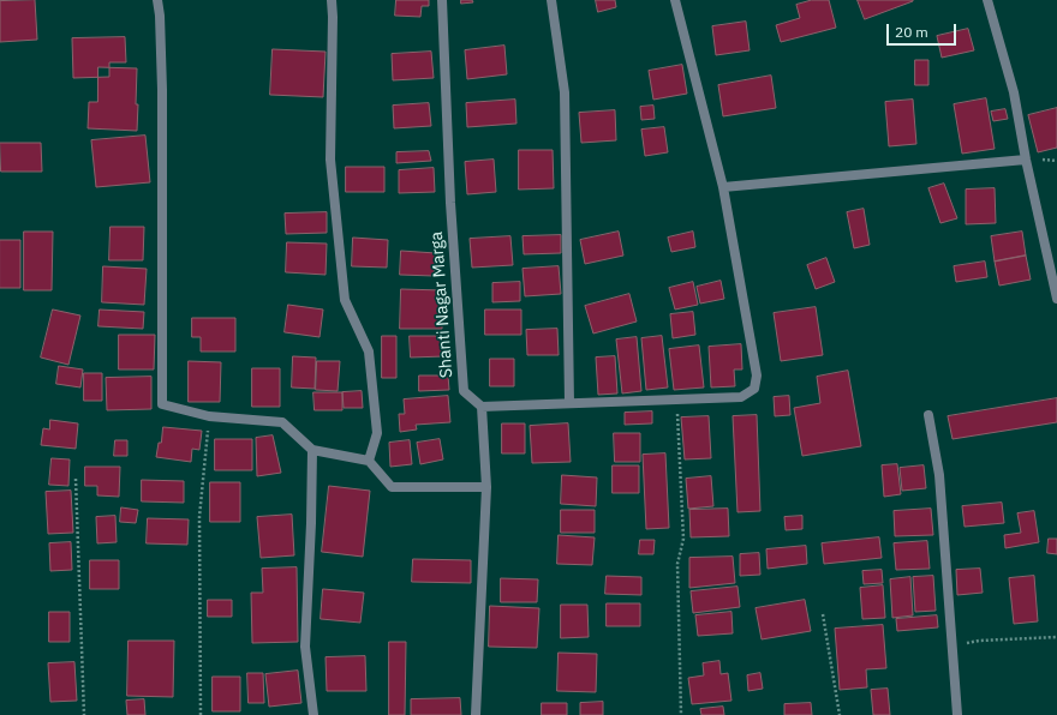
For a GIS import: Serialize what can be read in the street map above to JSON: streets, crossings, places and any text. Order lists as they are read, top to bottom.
{
  "streets": {
    "street": ["Shanti Nagar Marga"]
  },
  "scale_bar": "20 m"
}
